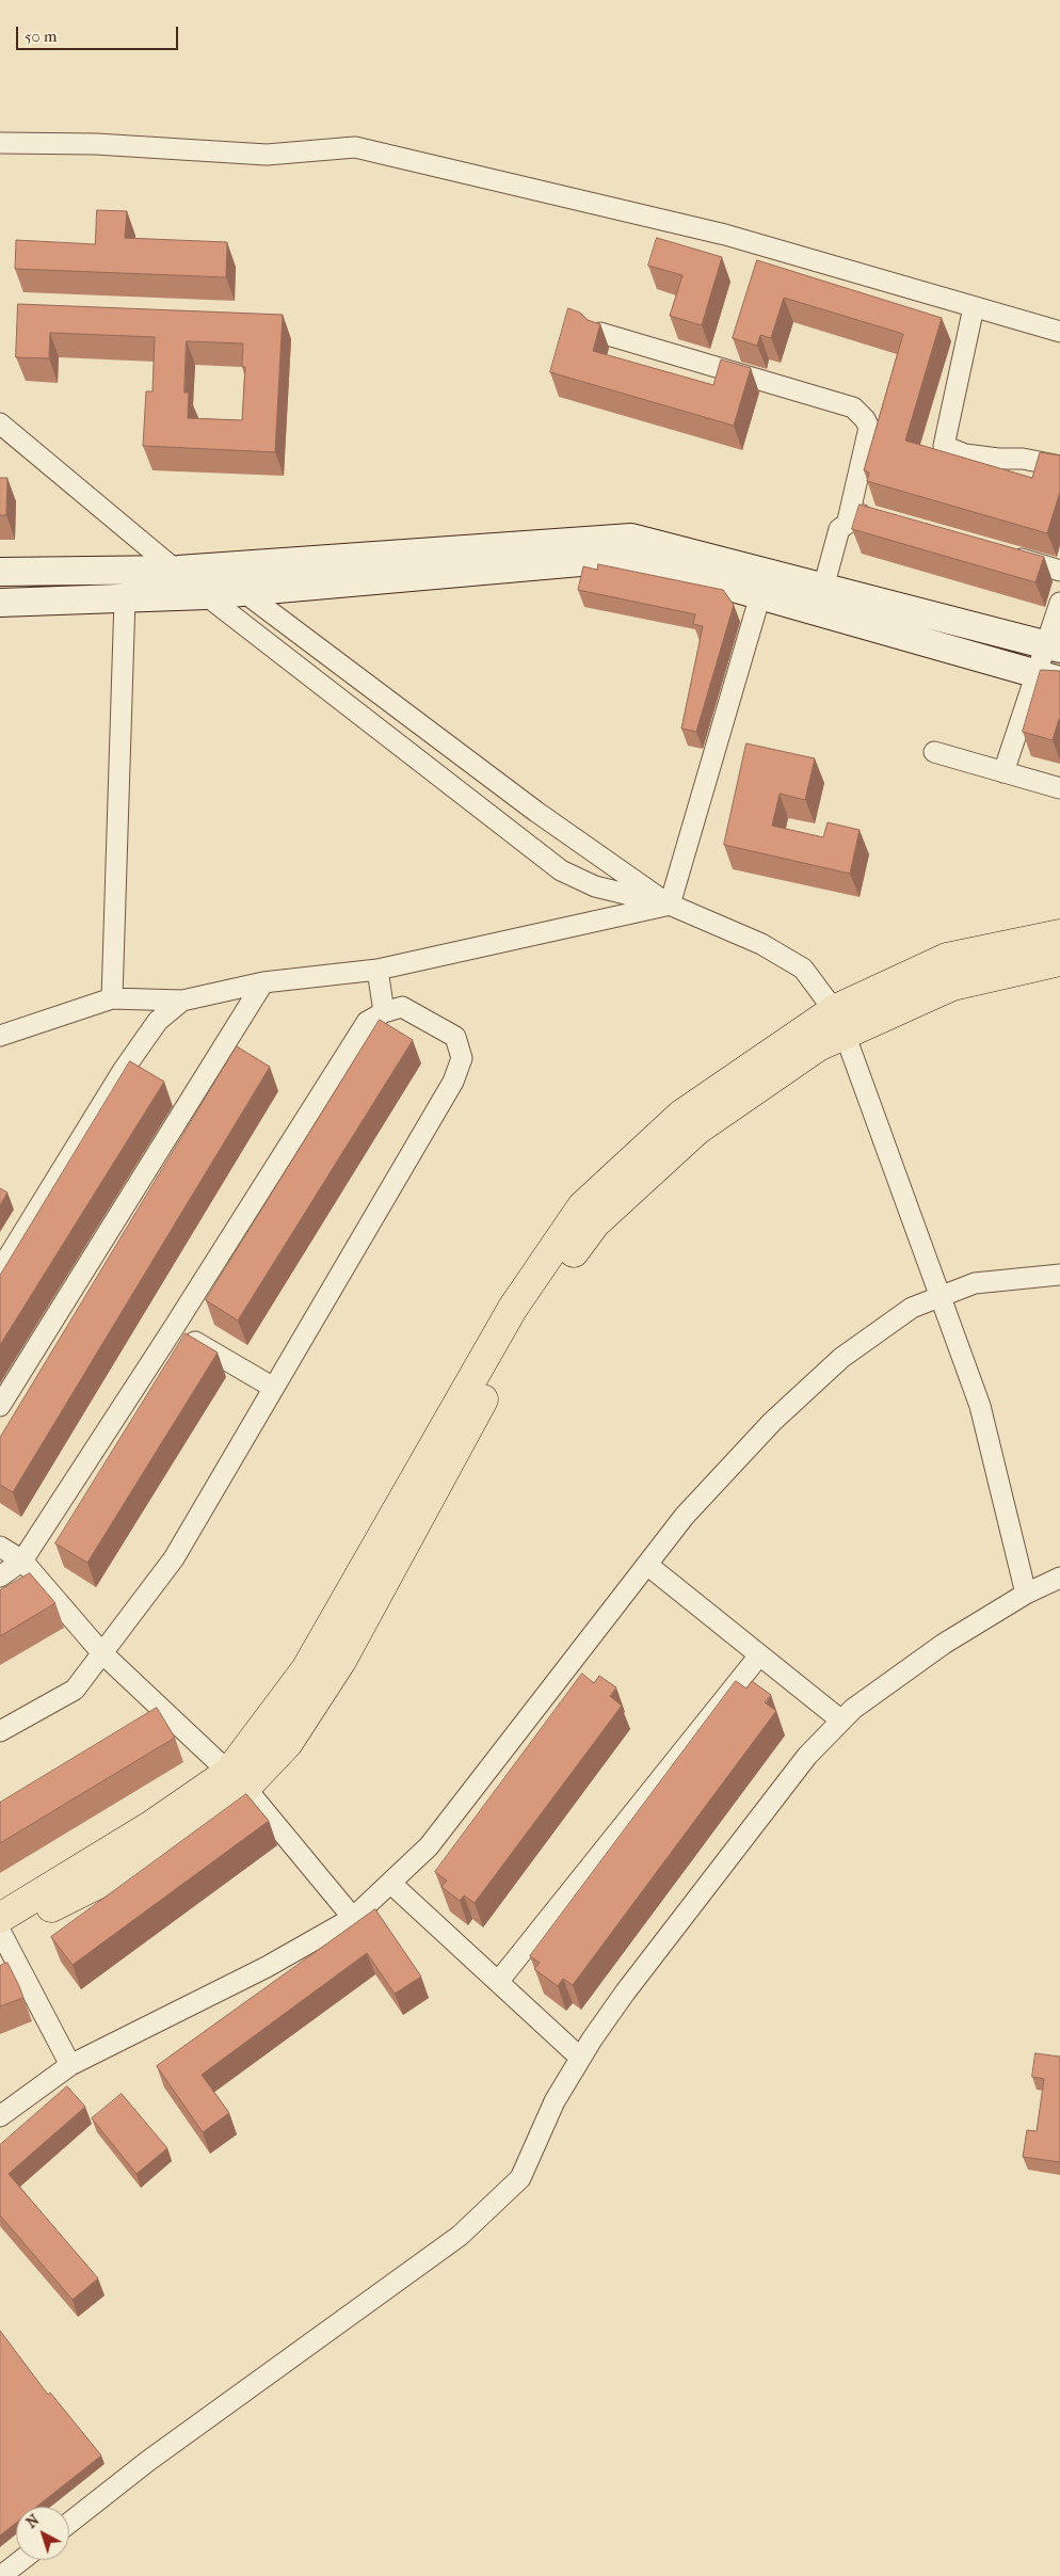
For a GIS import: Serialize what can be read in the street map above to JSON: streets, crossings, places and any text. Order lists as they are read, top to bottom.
{
  "scale_bar": "50 m",
  "north": "top left"
}
